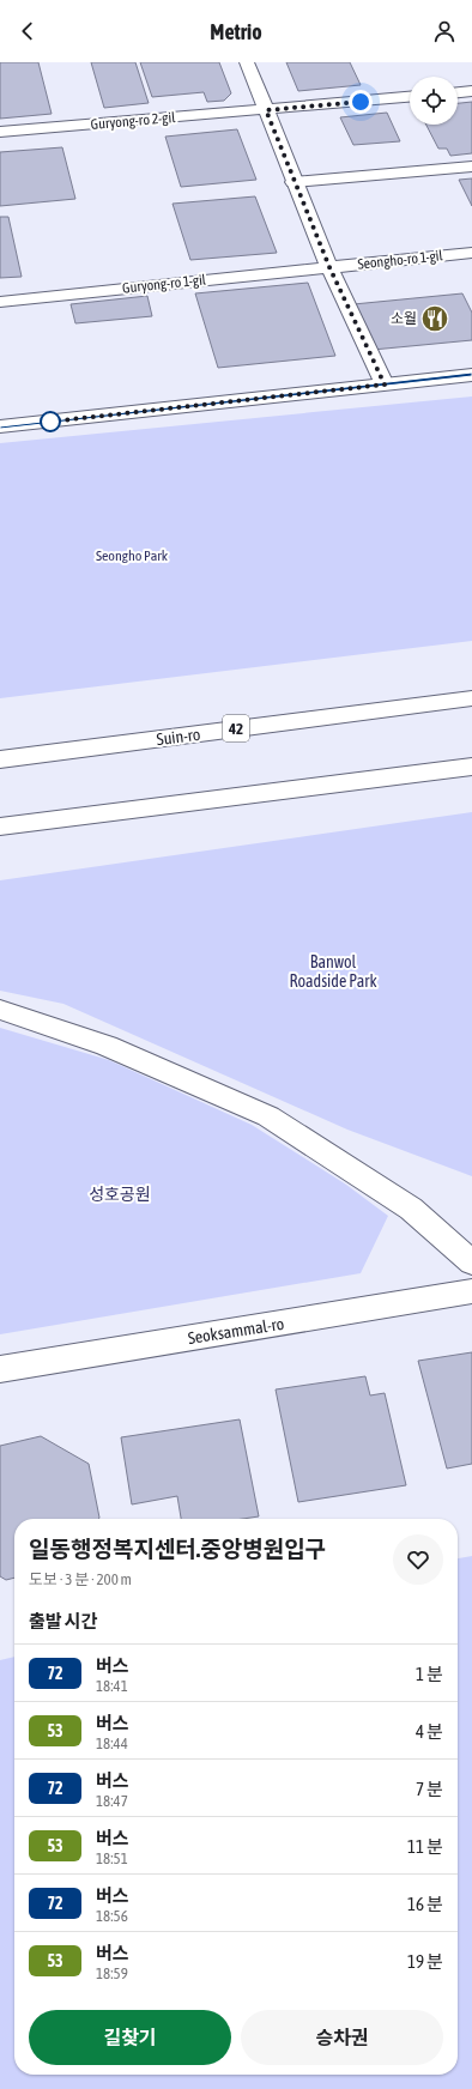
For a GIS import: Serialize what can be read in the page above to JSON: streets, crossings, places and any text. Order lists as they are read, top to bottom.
{
  "streets": {
    "main road": [
      "Guryong-ro 2-gil",
      "Seongho-ro 1-gil",
      "Guryong-ro 1-gil",
      "42",
      "Suin-ro",
      "Seoksammal-ro"
    ]
  },
  "crossings": [
    ["Guryong-ro 2-gil", "Seongho-ro 1-gil"],
    ["Seongho-ro 1-gil", "Guryong-ro 1-gil"]
  ],
  "parks": ["Seongho Park", "Banwol Roadside Park", "성호공원"],
  "places": {
    "restaurant": ["소월"]
  },
  "lines": ["bus line 72"],
  "page": {
    "header": "Metrio",
    "heading": [
      ["일동행정복지센터.중앙병원입구", "도보 · 3 분 · 200 m"],
      "출발 시간"
    ],
    "list": [
      {
        "mark": "72",
        "name": "버스",
        "note": "18:41",
        "value": "1 분"
      },
      {
        "mark": "53",
        "name": "버스",
        "note": "18:44",
        "value": "4 분"
      },
      {
        "mark": "72",
        "name": "버스",
        "note": "18:47",
        "value": "7 분"
      },
      {
        "mark": "53",
        "name": "버스",
        "note": "18:51",
        "value": "11 분"
      },
      {
        "mark": "72",
        "name": "버스",
        "note": "18:56",
        "value": "16 분"
      },
      {
        "mark": "53",
        "name": "버스",
        "note": "18:59",
        "value": "19 분"
      }
    ],
    "buttons": ["길찾기", "승차권"]
  }
}
